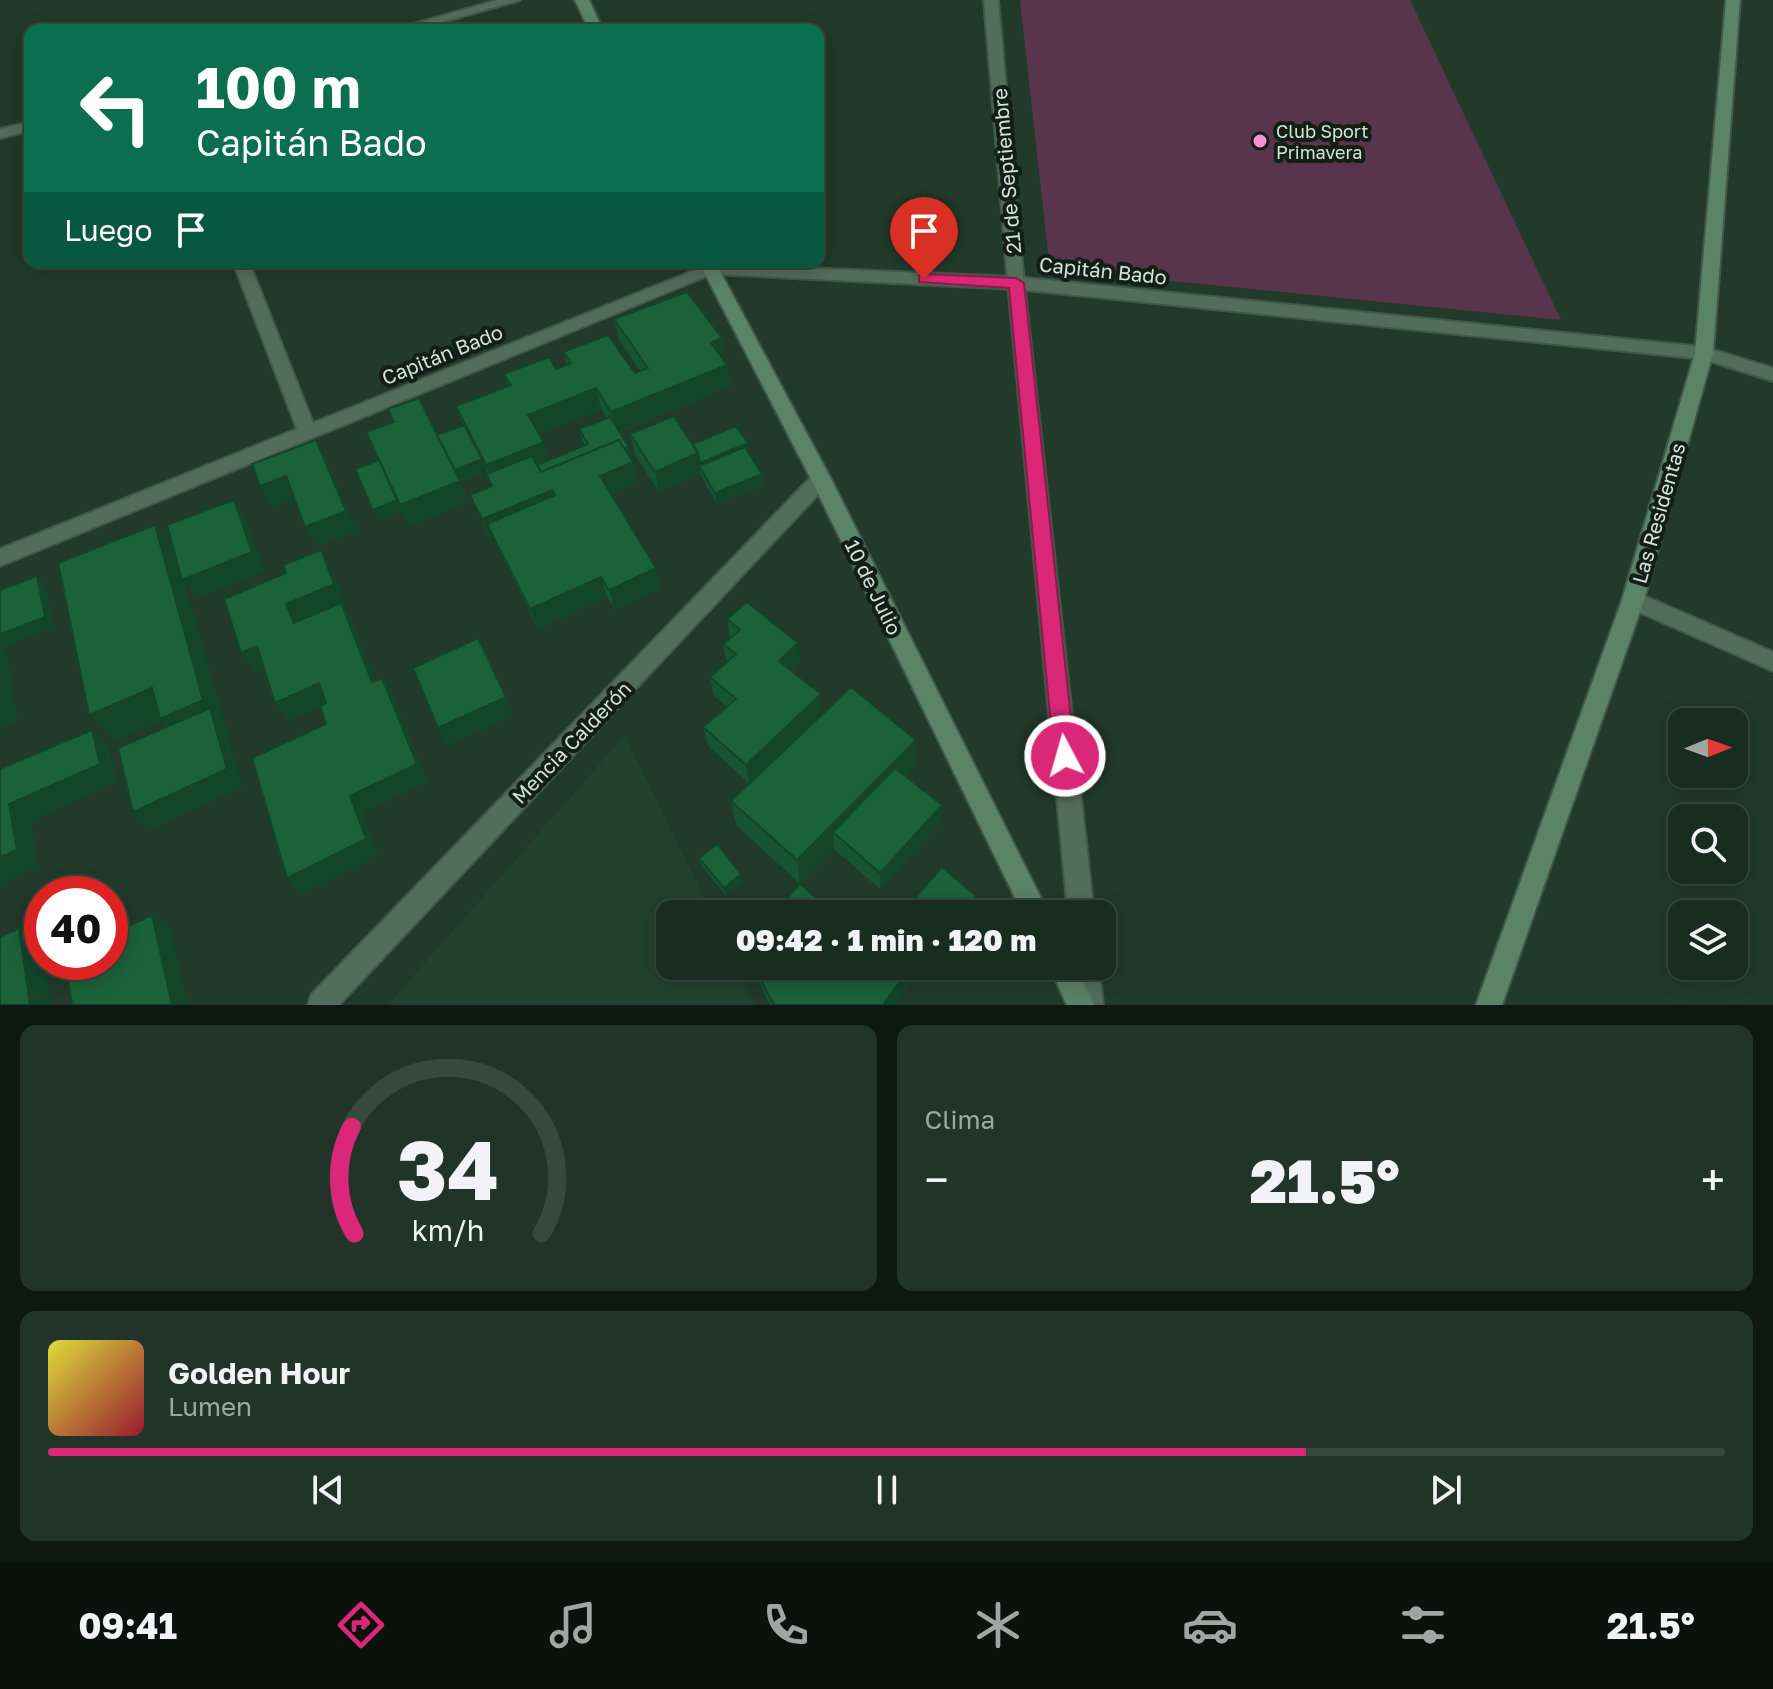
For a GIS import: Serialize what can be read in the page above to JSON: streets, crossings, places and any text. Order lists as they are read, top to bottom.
{
  "streets": {
    "main road": ["Las Residentas", "10 de Julio"],
    "street": ["21 de Septiembre", "Capitán Bado", "Mencia Calderón"]
  },
  "crossings": [
    ["21 de Septiembre", "Capitán Bado"],
    ["Capitán Bado", "Las Residentas"],
    ["10 de Julio", "Mencia Calderón"]
  ],
  "places": ["Club Sport Primavera"],
  "north": "right",
  "page": {
    "turn": ["100 m", "Capitán Bado"],
    "then": "Luego",
    "limit": "40",
    "trip": "09:42 · 1 min · 120 m",
    "tile": "Clima",
    "heat": ["−", "21.5°", "+"],
    "song": ["Golden Hour", "Lumen"],
    "tabs": ["09:41", "21.5°"],
    "gauge": ["34", "km/h"]
  }
}
